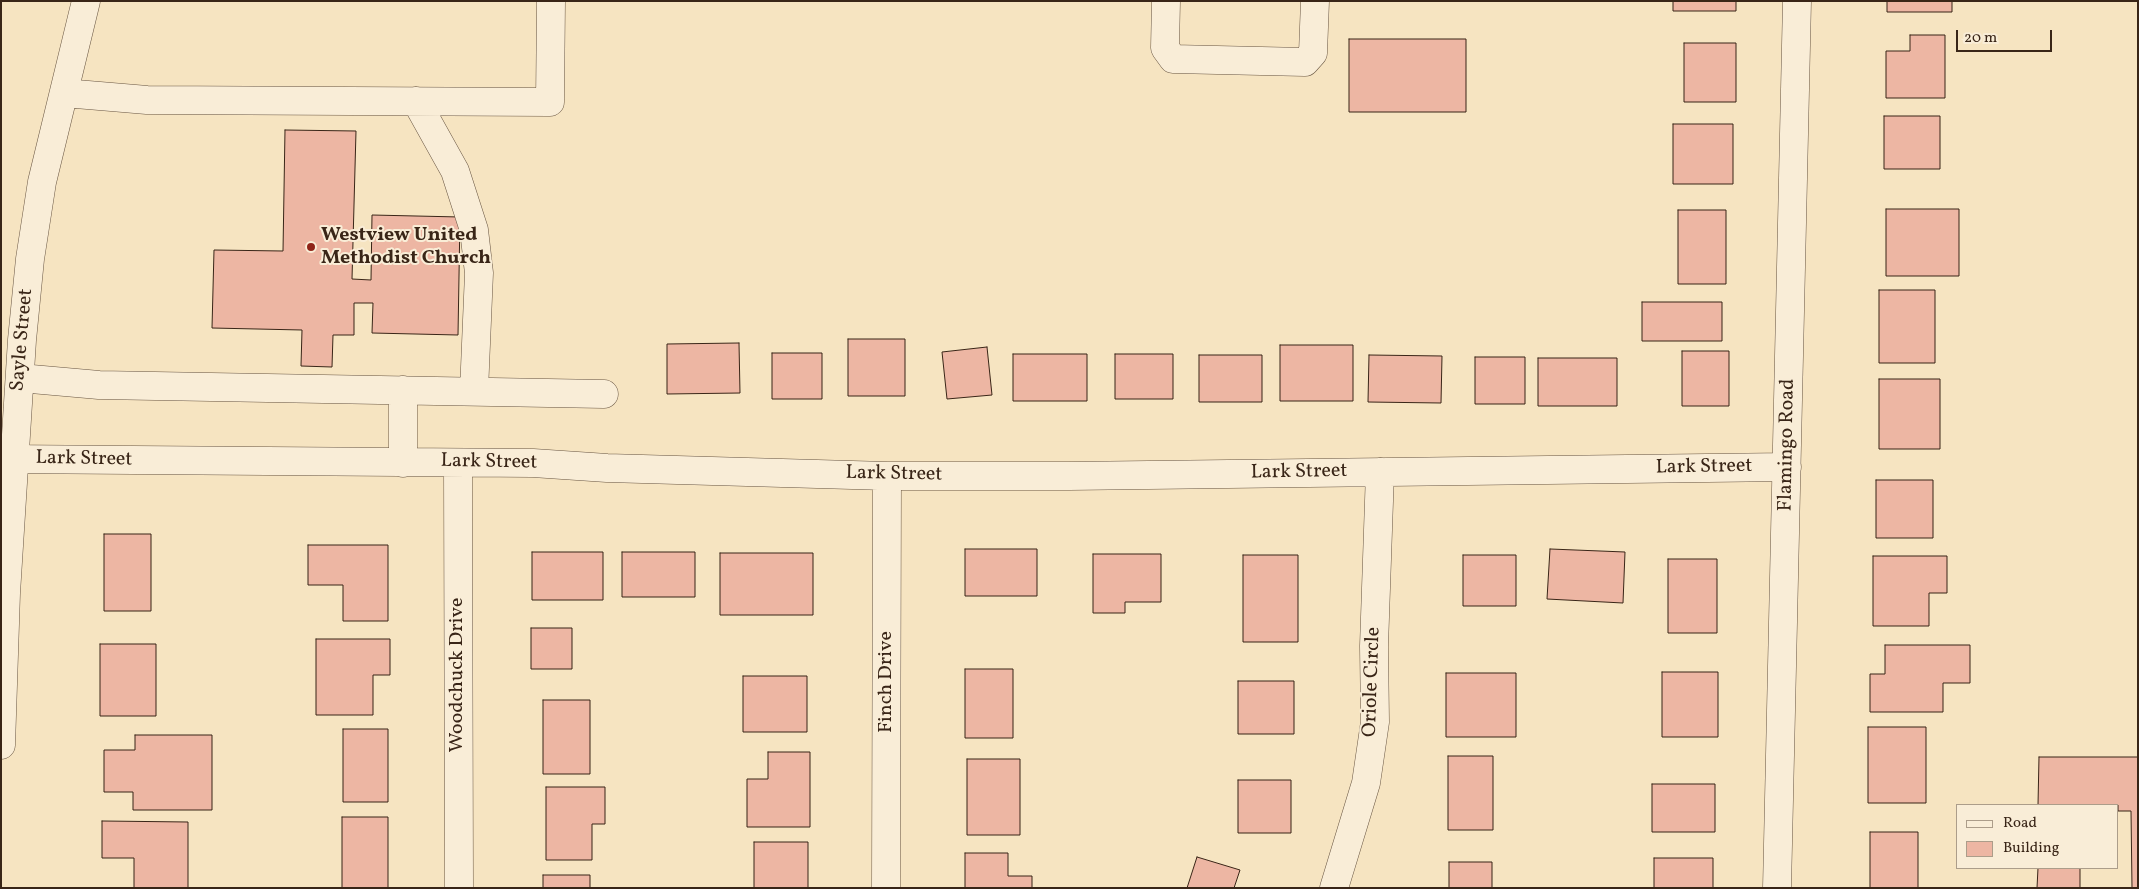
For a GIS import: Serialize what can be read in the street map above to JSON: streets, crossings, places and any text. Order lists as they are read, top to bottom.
{
  "streets": {
    "street": [
      "Sayle Street",
      "Flamingo Road",
      "Lark Street",
      "Woodchuck Drive",
      "Finch Drive",
      "Oriole Circle"
    ]
  },
  "crossings": [
    ["Sayle Street", "Lark Street"],
    ["Flamingo Road", "Lark Street"],
    ["Lark Street", "Woodchuck Drive"],
    ["Lark Street", "Finch Drive"],
    ["Lark Street", "Oriole Circle"]
  ],
  "places": ["Westview United Methodist Church"],
  "legend": ["Road", "Building"],
  "scale_bar": "20 m"
}
